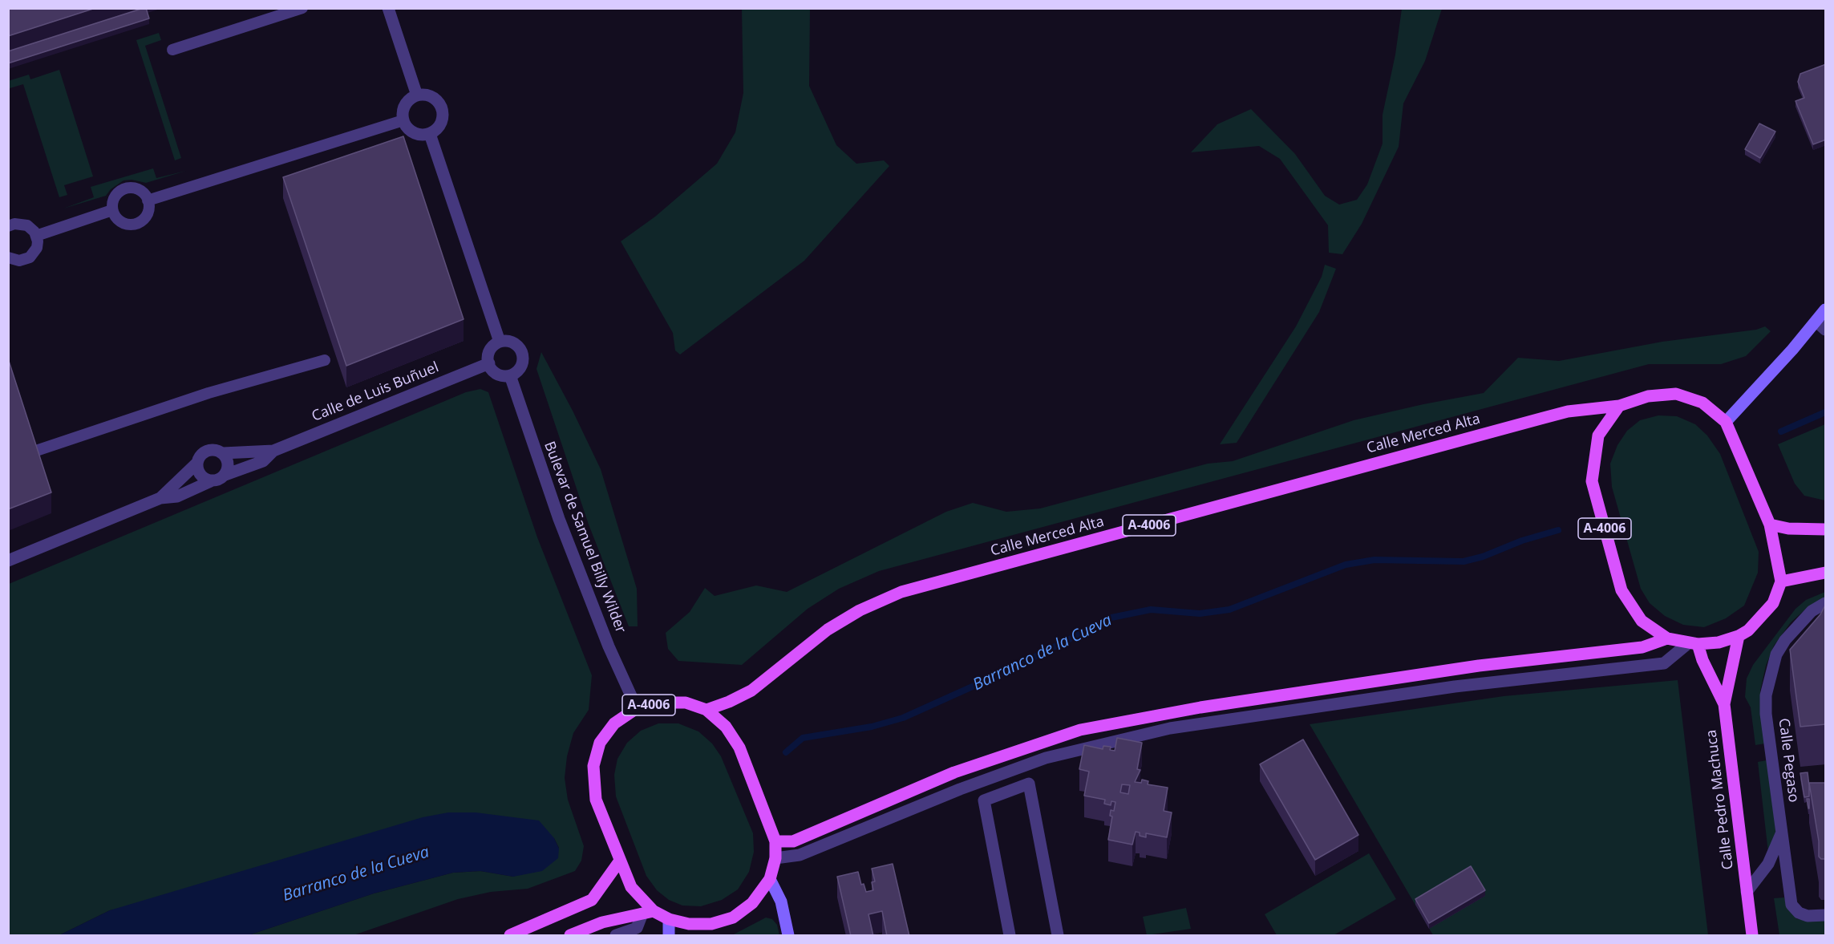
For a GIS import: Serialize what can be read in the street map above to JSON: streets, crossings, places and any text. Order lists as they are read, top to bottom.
{
  "streets": {
    "main road": ["Calle Merced Alta", "A-4006", "Calle Pedro Machuca"],
    "street": ["Calle de Luis Buñuel", "Bulevar de Samuel Billy Wilder", "Calle Pegaso"]
  },
  "crossings": [
    ["Calle de Luis Buñuel", "Bulevar de Samuel Billy Wilder"],
    ["Calle Merced Alta", "A-4006"],
    ["A-4006", "Bulevar de Samuel Billy Wilder"],
    ["A-4006", "Calle Pedro Machuca"]
  ],
  "water": ["Barranco de la Cueva"]
}
